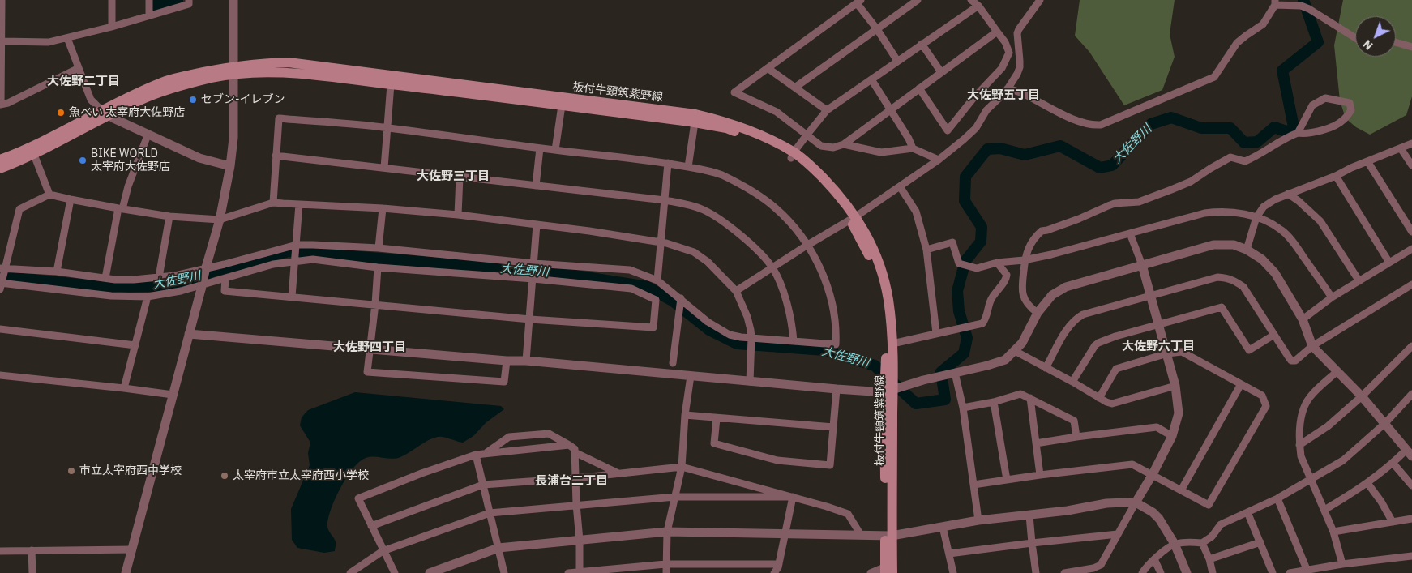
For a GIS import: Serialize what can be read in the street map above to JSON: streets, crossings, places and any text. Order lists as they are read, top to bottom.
{
  "streets": {
    "main road": ["板付牛頸筑紫野線"]
  },
  "districts": [
    "大佐野二丁目",
    "大佐野五丁目",
    "大佐野三丁目",
    "大佐野六丁目",
    "大佐野四丁目",
    "長浦台二丁目"
  ],
  "water": ["大佐野川"],
  "places": [
    "セブン-イレブン",
    "魚べい 太宰府大佐野店",
    "BIKE WORLD 太宰府大佐野店",
    "市立太宰府西中学校",
    "太宰府市立太宰府西小学校"
  ],
  "north": "bottom left"
}
